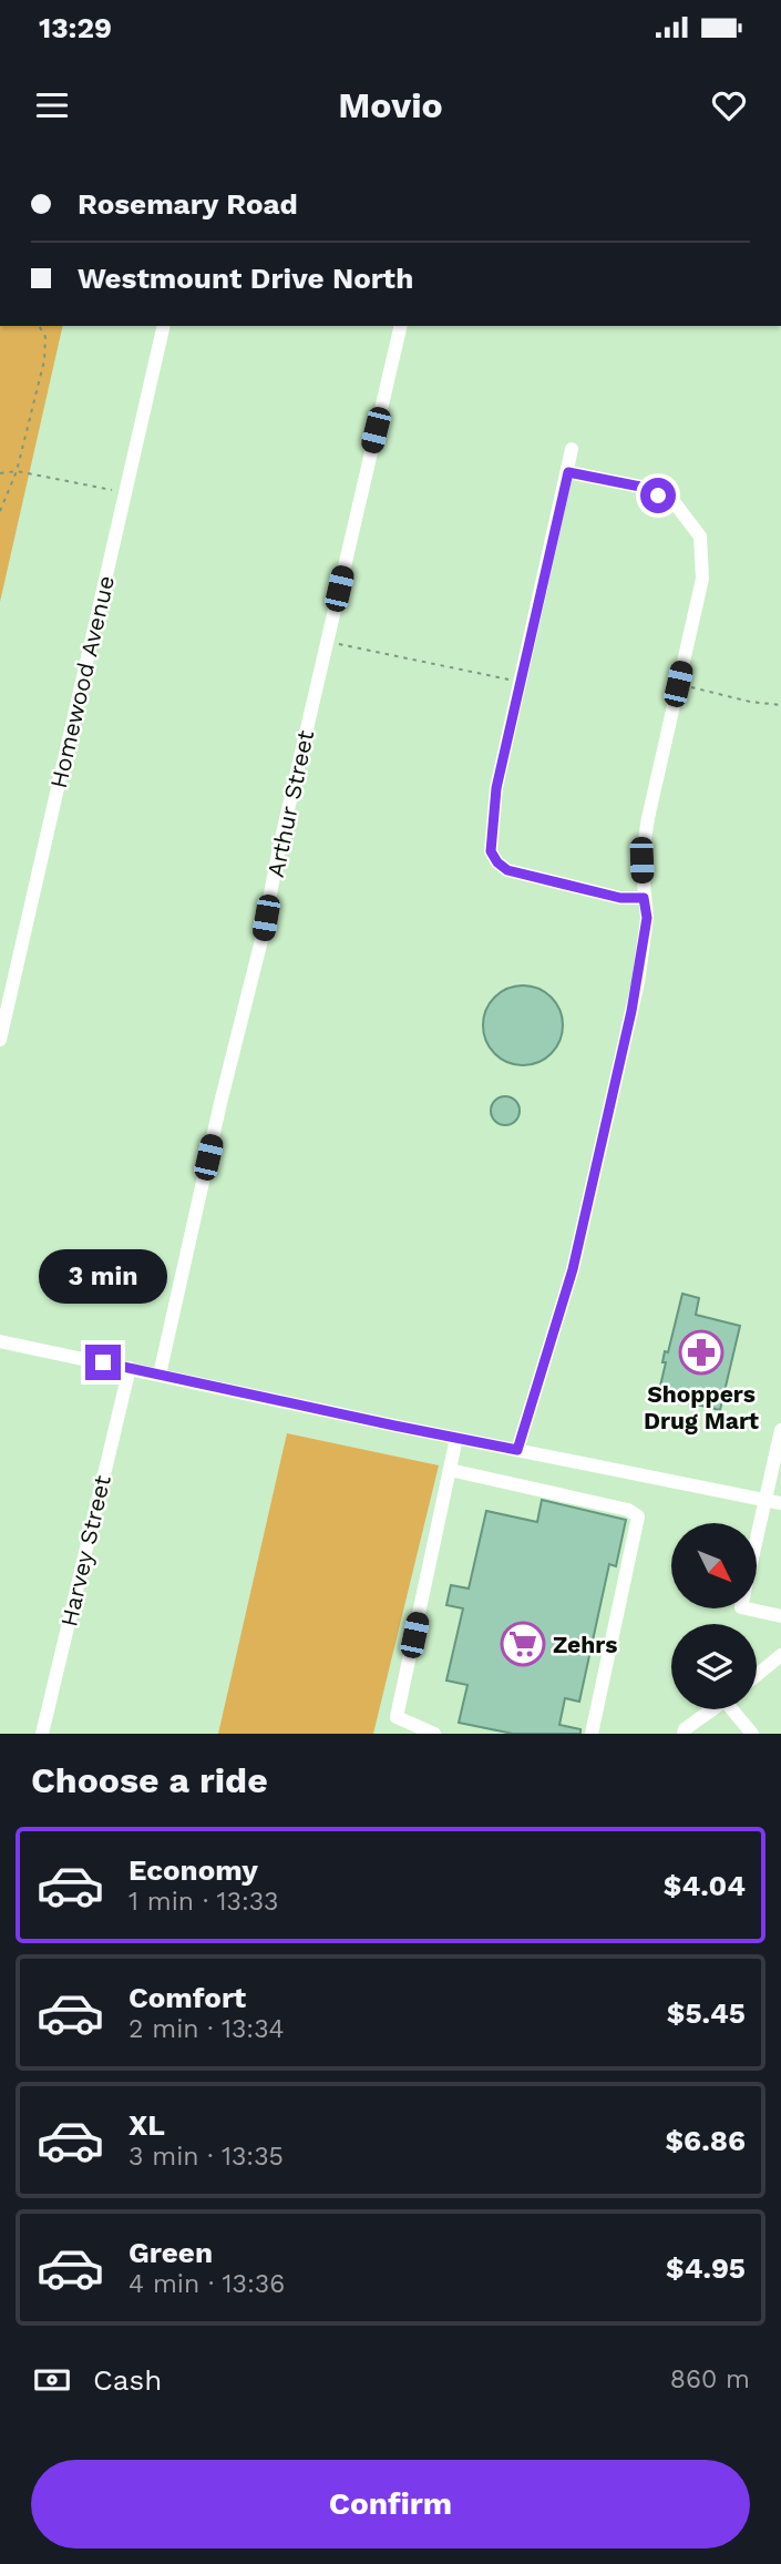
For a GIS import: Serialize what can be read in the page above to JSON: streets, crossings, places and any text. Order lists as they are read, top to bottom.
{
  "streets": {
    "street": ["Homewood Avenue", "Arthur Street", "Harvey Street"]
  },
  "places": {
    "pharmacy": ["Shoppers Drug Mart"],
    "supermarket": ["Zehrs"]
  },
  "north": "bottom right",
  "page": {
    "status": "13:29",
    "header": "Movio",
    "banner": ["Rosemary Road", "Westmount Drive North"],
    "bubble": "3 min",
    "heading": "Choose a ride",
    "list": [
      {
        "name": "Economy",
        "note": "1 min · 13:33",
        "value": "$4.04"
      },
      {
        "name": "Comfort",
        "note": "2 min · 13:34",
        "value": "$5.45"
      },
      {
        "name": "XL",
        "note": "3 min · 13:35",
        "value": "$6.86"
      },
      {
        "name": "Green",
        "note": "4 min · 13:36",
        "value": "$4.95"
      }
    ],
    "pay": ["Cash", "860 m"],
    "buttons": "Confirm"
  }
}
